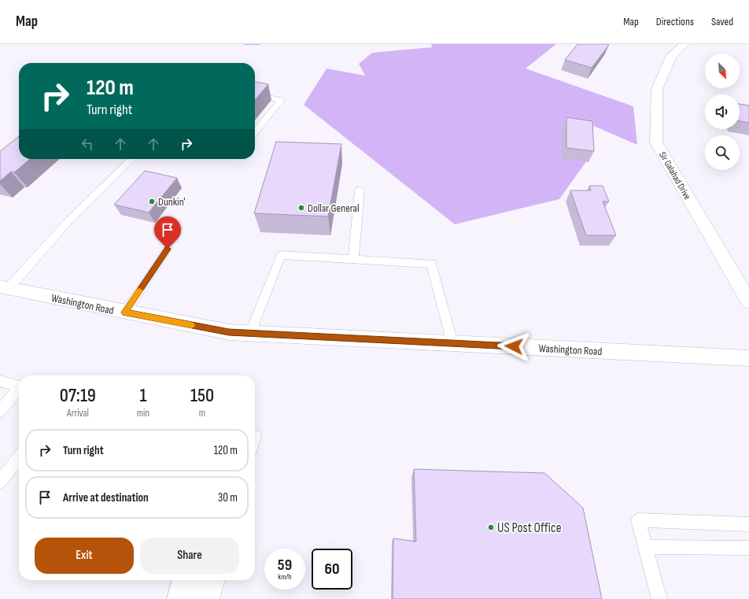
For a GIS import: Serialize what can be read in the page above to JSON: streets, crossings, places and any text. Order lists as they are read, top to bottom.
{
  "streets": {
    "main road": ["Sir Galahad Drive", "Washington Road"]
  },
  "places": ["Dunkin'", "Dollar General", "US Post Office"],
  "north": "bottom right",
  "page": {
    "header": "Map",
    "nav": ["Map", "Directions", "Saved"],
    "turn": ["120 m", "Turn right"],
    "eta": [
      "07:19",
      "Arrival",
      "1",
      "min",
      "150",
      "m"
    ],
    "list": [
      {
        "name": "Turn right",
        "value": "120 m"
      },
      {
        "name": "Arrive at destination",
        "value": "30 m"
      }
    ],
    "buttons": ["Exit", "Share"],
    "speed": "59 km/h",
    "limit": "60"
  }
}
